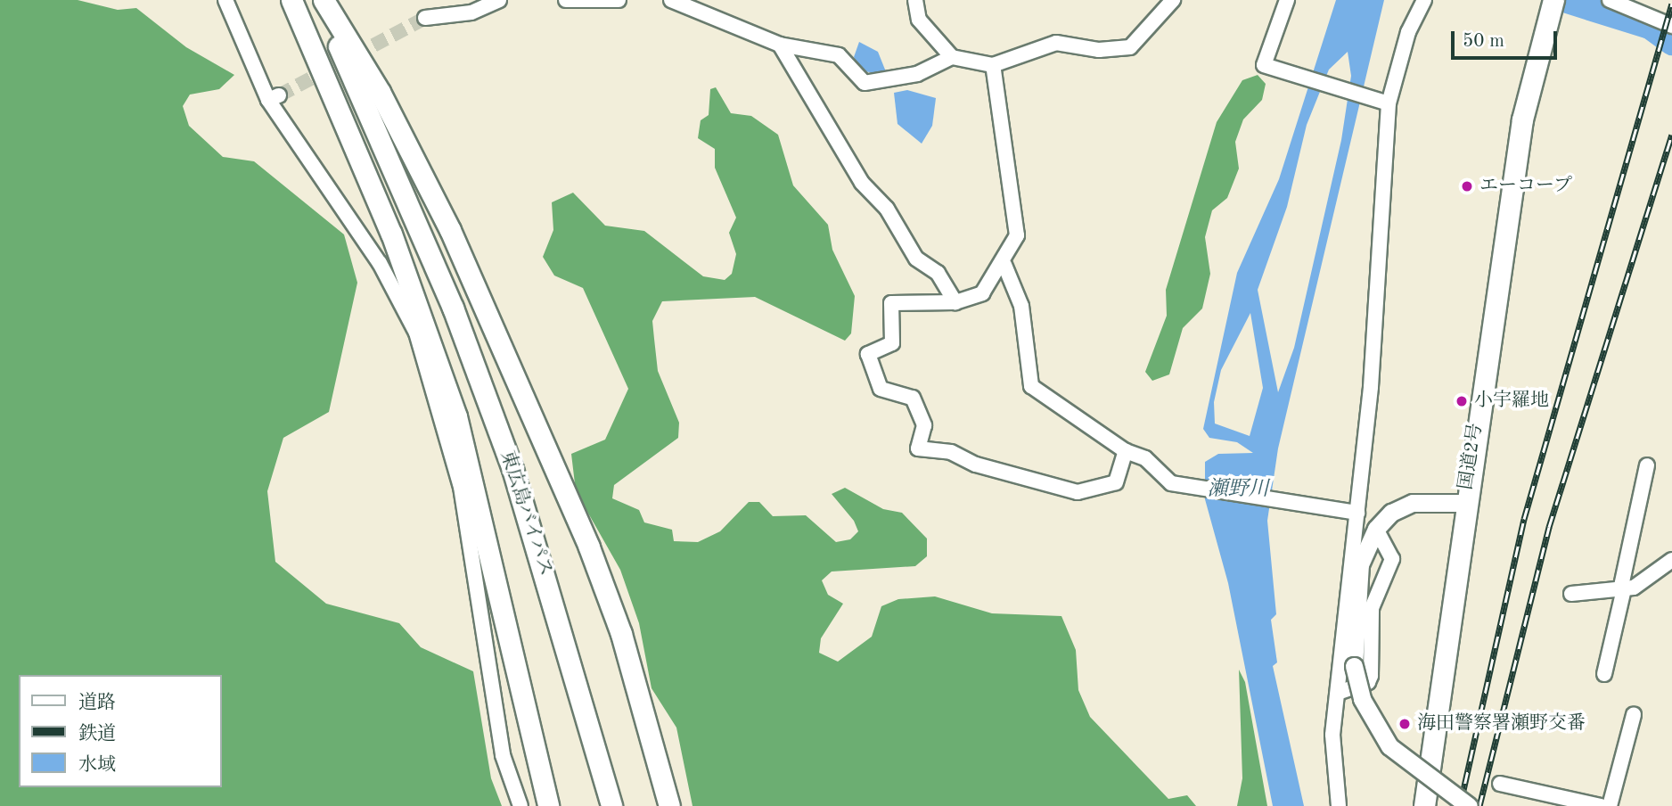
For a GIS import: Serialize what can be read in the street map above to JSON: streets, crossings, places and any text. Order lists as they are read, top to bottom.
{
  "streets": {
    "highway": ["国道2号", "東広島バイパス"]
  },
  "water": ["瀬野川"],
  "places": ["エーコープ", "小宇羅地", "海田警察署瀬野交番"],
  "legend": ["道路", "鉄道", "水域"],
  "scale_bar": "50 m"
}
